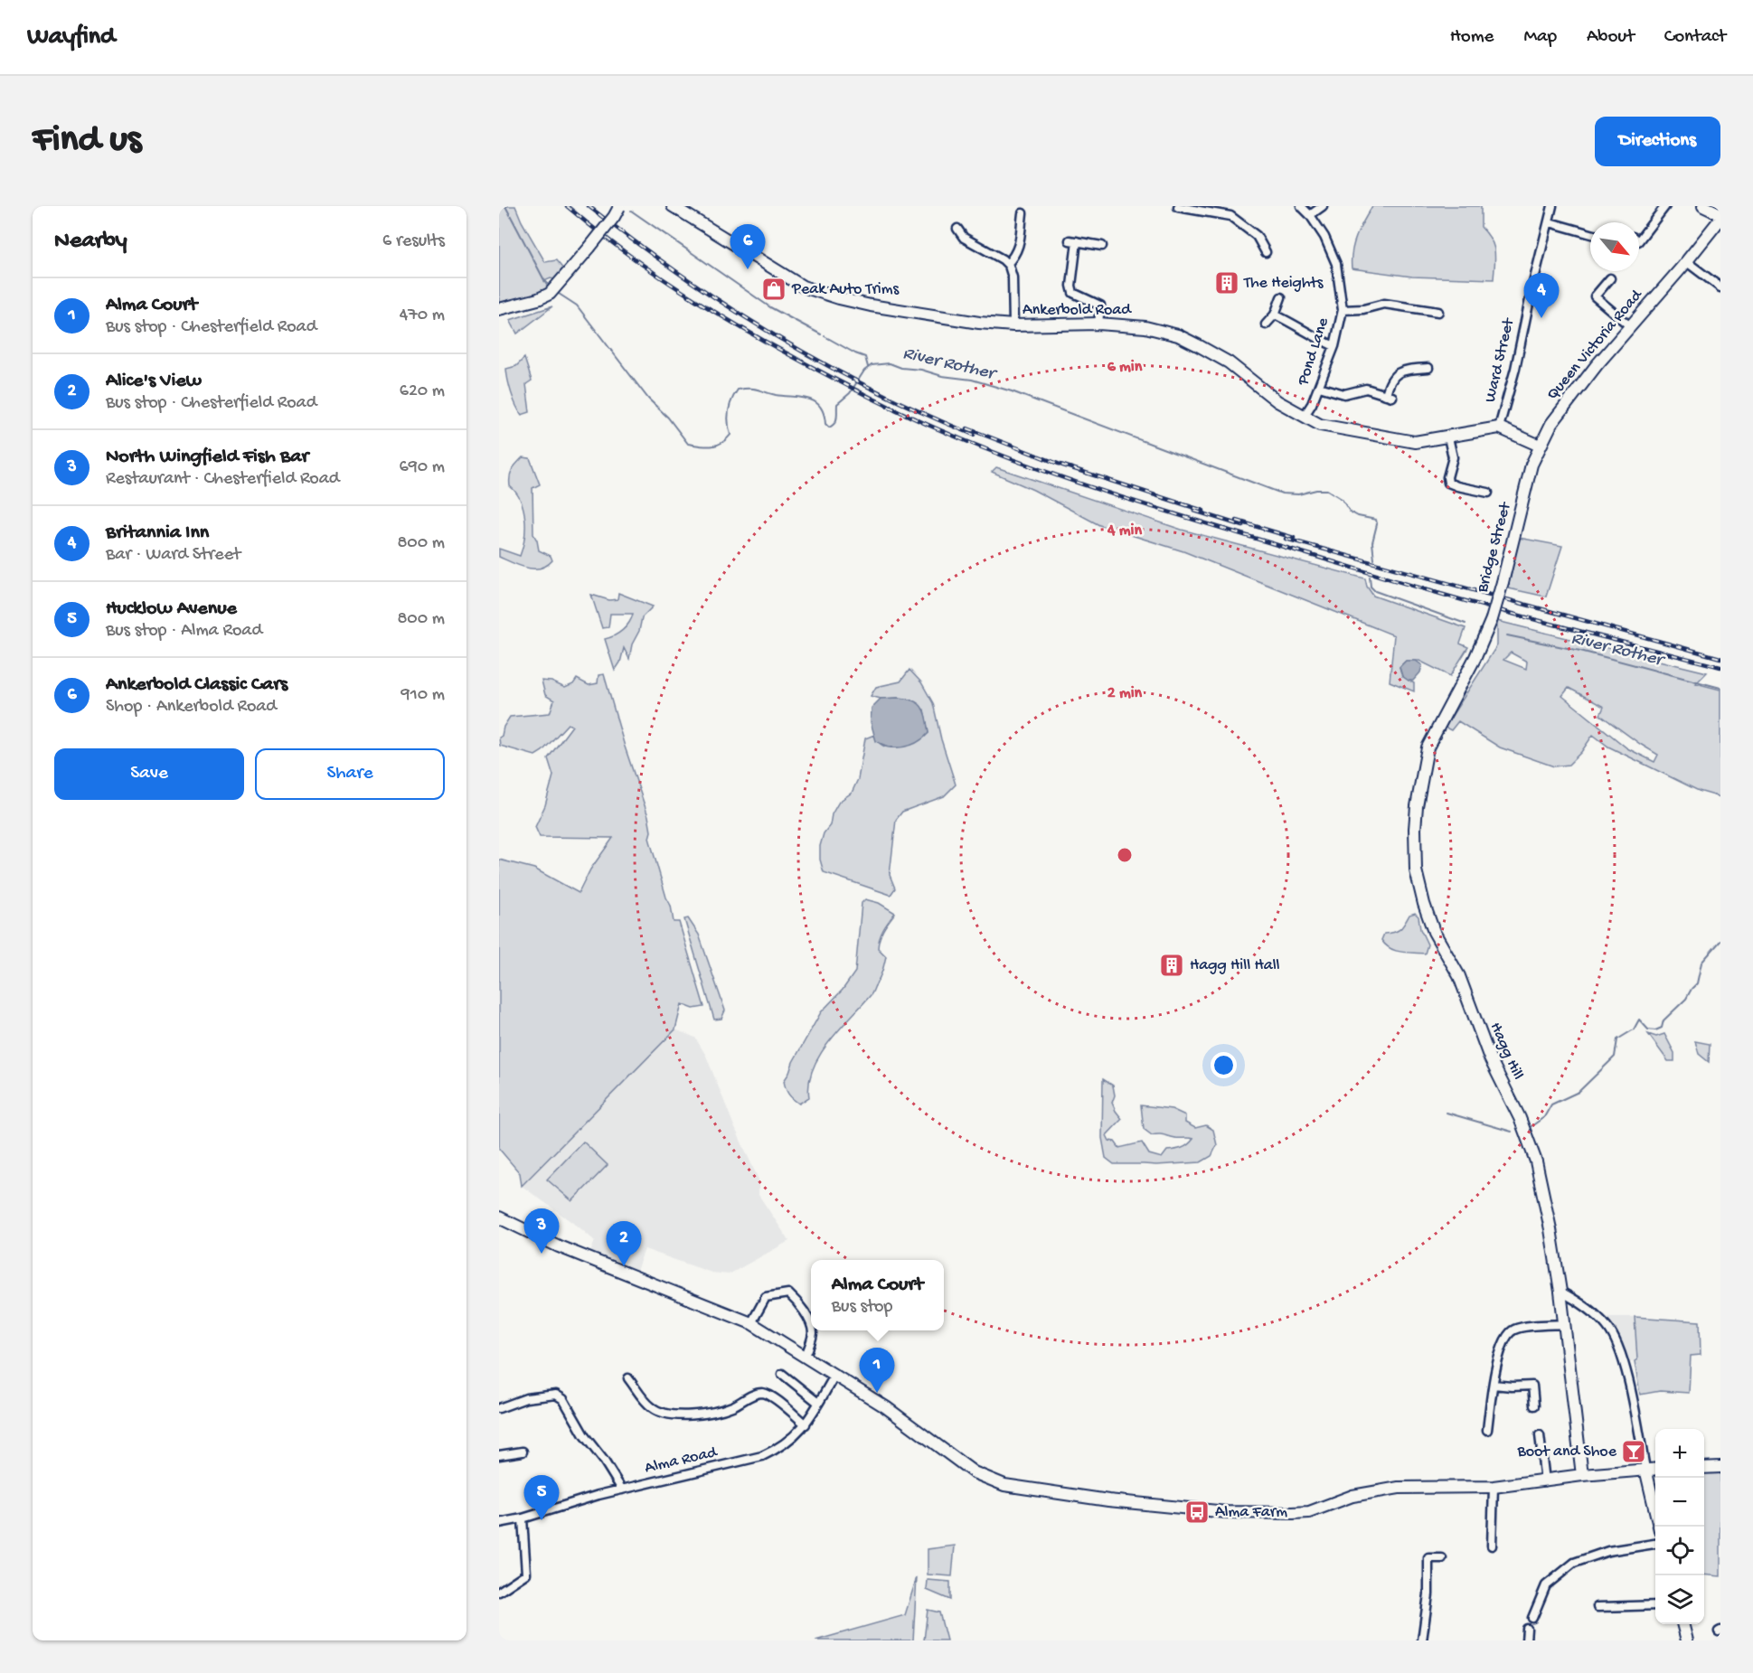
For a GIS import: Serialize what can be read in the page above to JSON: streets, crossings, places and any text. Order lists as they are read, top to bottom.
{
  "streets": {
    "street": [
      "Ankerbold Road",
      "Queen Victoria Road",
      "Pond Lane",
      "Ward Street",
      "Bridge Street",
      "Hagg Hill",
      "Alma Road"
    ]
  },
  "crossings": [
    ["Ankerbold Road", "Pond Lane"],
    ["Ankerbold Road", "Ward Street"],
    ["Queen Victoria Road", "Bridge Street"],
    ["Bridge Street", "Hagg Hill"]
  ],
  "water": ["River Rother"],
  "places": {
    "building": ["The Heights", "Hagg Hill Hall"],
    "shop": ["Peak Auto Trims"],
    "bar": ["Boot and Shoe"],
    "bus stop": ["Alma Farm"]
  },
  "north": "bottom right",
  "page": {
    "header": "Wayfind",
    "nav": [
      "Home",
      "Map",
      "About",
      "Contact"
    ],
    "buttons": [
      "Directions",
      ["Save", "Share"]
    ],
    "title": "Find us",
    "heading": ["Nearby", "6 results"],
    "pins": [
      "6",
      "4",
      "3",
      "2",
      "1",
      "5"
    ],
    "list": [
      {
        "mark": "1",
        "name": "Alma Court",
        "note": "Bus stop · Chesterfield Road",
        "value": "470 m"
      },
      {
        "mark": "2",
        "name": "Alice's View",
        "note": "Bus stop · Chesterfield Road",
        "value": "620 m"
      },
      {
        "mark": "3",
        "name": "North Wingfield Fish Bar",
        "note": "Restaurant · Chesterfield Road",
        "value": "690 m"
      },
      {
        "mark": "4",
        "name": "Britannia Inn",
        "note": "Bar · Ward Street",
        "value": "800 m"
      },
      {
        "mark": "5",
        "name": "Hucklow Avenue",
        "note": "Bus stop · Alma Road",
        "value": "800 m"
      },
      {
        "mark": "6",
        "name": "Ankerbold Classic Cars",
        "note": "Shop · Ankerbold Road",
        "value": "910 m"
      }
    ],
    "popup": ["Alma Court", "Bus stop"],
    "map_buttons": ["+", "−"]
  },
  "rings": ["6 min", "4 min", "2 min"]
}
